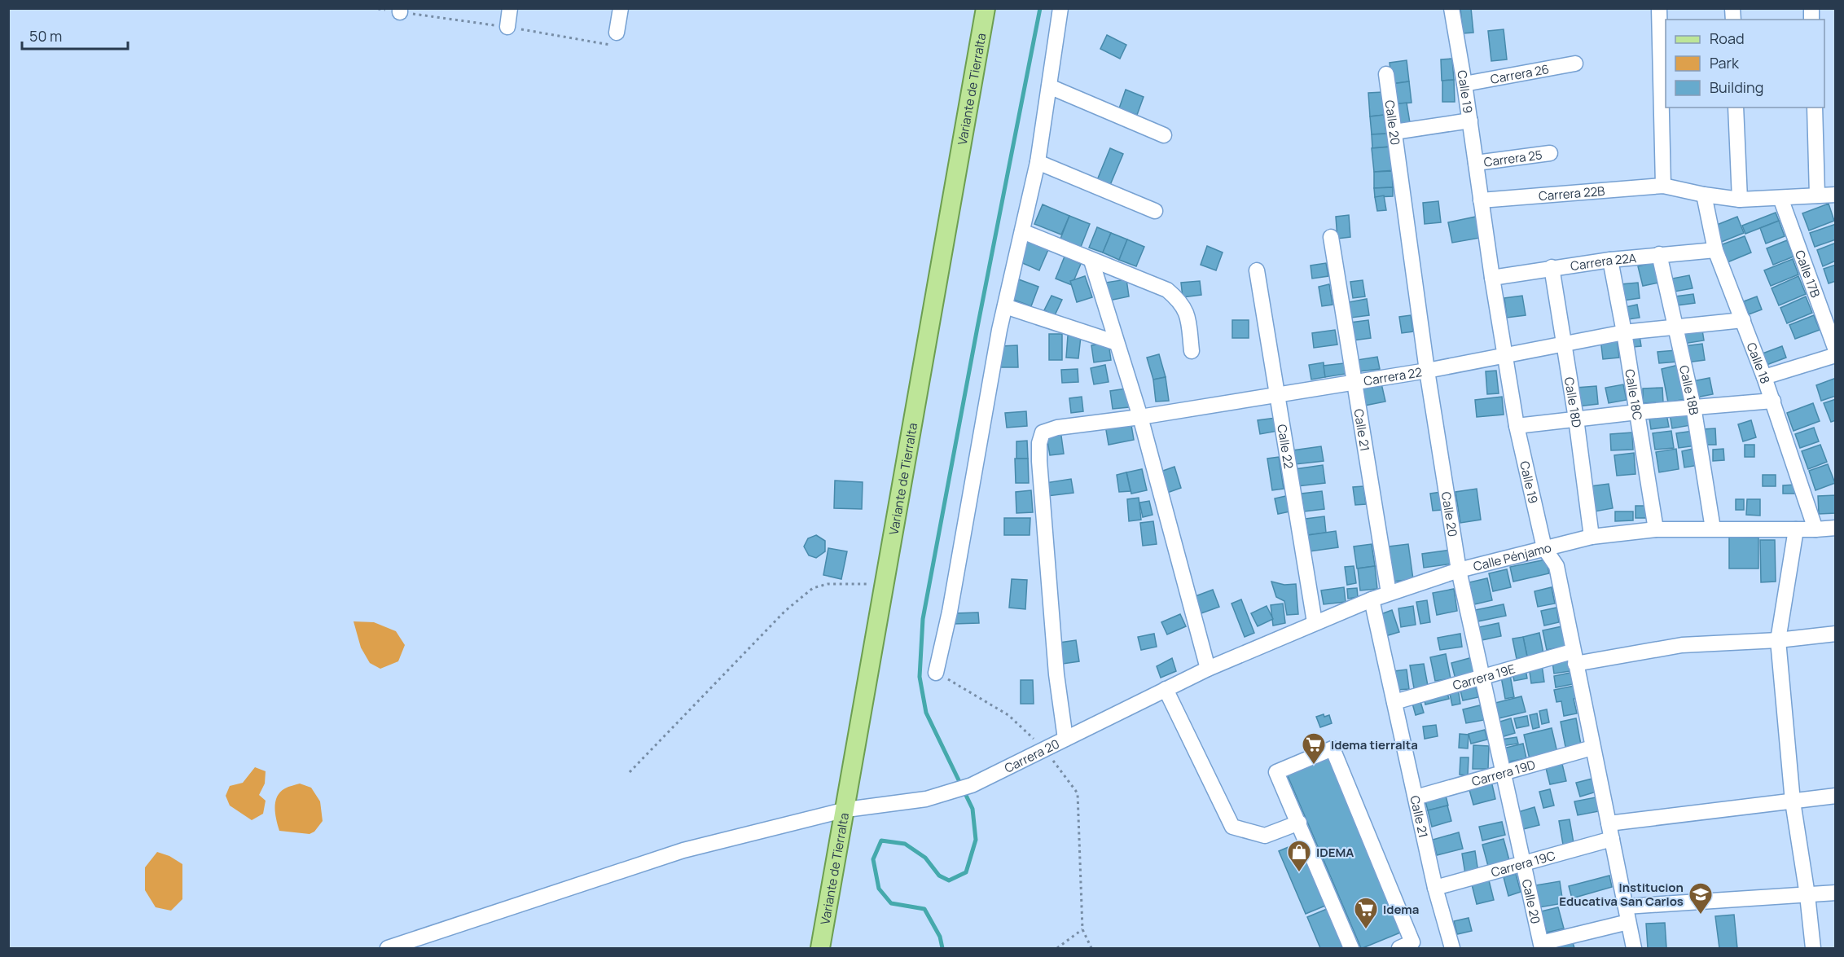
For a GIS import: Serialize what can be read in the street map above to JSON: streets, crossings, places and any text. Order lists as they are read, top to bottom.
{
  "streets": {
    "main road": ["Variante de Tierralta"],
    "street": [
      "Carrera 26",
      "Calle 19",
      "Calle 20",
      "Carrera 25",
      "Carrera 22B",
      "Carrera 22A",
      "Calle 17B",
      "Calle 18",
      "Carrera 22",
      "Calle 18B",
      "Calle 18C",
      "Calle 18D",
      "Calle 21",
      "Calle 22",
      "Calle Pénjamo",
      "Carrera 19E",
      "Carrera 20",
      "Carrera 19D",
      "Carrera 19C"
    ]
  },
  "crossings": [
    ["Carrera 26", "Calle 19"],
    ["Variante de Tierralta", "Carrera 20"],
    ["Calle 19", "Carrera 25"],
    ["Calle 19", "Carrera 22B"],
    ["Calle 19", "Carrera 22A"],
    ["Calle 19", "Carrera 22"],
    ["Calle 19", "Calle Pénjamo"],
    ["Calle 19", "Carrera 19E"],
    ["Calle 19", "Carrera 19D"],
    ["Calle 19", "Carrera 19C"],
    ["Calle 20", "Carrera 22"],
    ["Calle 20", "Calle Pénjamo"],
    ["Calle 20", "Carrera 19E"],
    ["Calle 20", "Carrera 19D"],
    ["Calle 20", "Carrera 19C"],
    ["Carrera 22B", "Calle 17B"],
    ["Carrera 22B", "Calle 18"],
    ["Carrera 22A", "Calle 18"],
    ["Carrera 22A", "Calle 18B"],
    ["Carrera 22A", "Calle 18C"],
    ["Carrera 22A", "Calle 18D"],
    ["Calle 18", "Carrera 22"],
    ["Calle 18", "Calle Pénjamo"],
    ["Carrera 22", "Calle 18B"],
    ["Carrera 22", "Calle 18C"],
    ["Carrera 22", "Calle 18D"],
    ["Carrera 22", "Calle 21"],
    ["Carrera 22", "Calle 22"],
    ["Carrera 22", "Carrera 20"],
    ["Calle 18B", "Calle Pénjamo"],
    ["Calle 18C", "Calle Pénjamo"],
    ["Calle 18D", "Calle Pénjamo"],
    ["Calle 21", "Calle Pénjamo"],
    ["Calle 21", "Carrera 19E"],
    ["Calle 21", "Carrera 19D"],
    ["Calle 21", "Carrera 19C"],
    ["Calle 22", "Calle Pénjamo"],
    ["Calle Pénjamo", "Carrera 20"]
  ],
  "places": {
    "supermarket": ["Idema tierralta", "Idema"],
    "shop": ["IDEMA"],
    "school or university": ["Institucion Educativa San Carlos"]
  },
  "legend": ["Road", "Park", "Building"],
  "scale_bar": "50 m"
}
